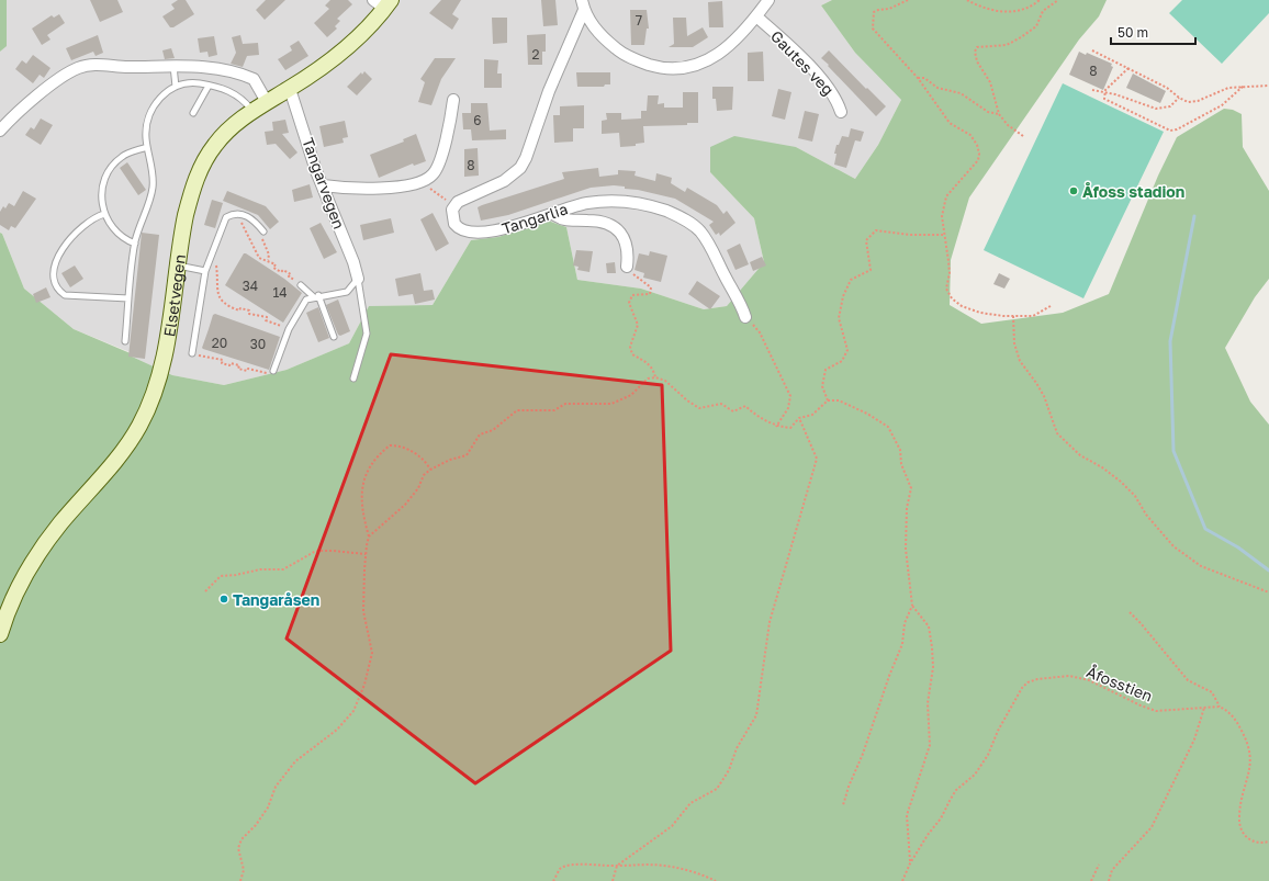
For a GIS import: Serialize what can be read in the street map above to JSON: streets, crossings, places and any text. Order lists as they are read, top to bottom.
{
  "streets": {
    "main road": ["Elsetvegen"],
    "street": ["Gautes veg", "Tangarvegen", "Tangarlia"],
    "path": ["Åfosstien"]
  },
  "crossings": [
    ["Tangarvegen", "Elsetvegen"]
  ],
  "places": ["Åfoss stadion", "Tangaråsen"],
  "house_numbers": [
    "7",
    "2",
    "8",
    "6",
    "8",
    "34",
    "14",
    "20",
    "30"
  ],
  "scale_bar": "50 m"
}
